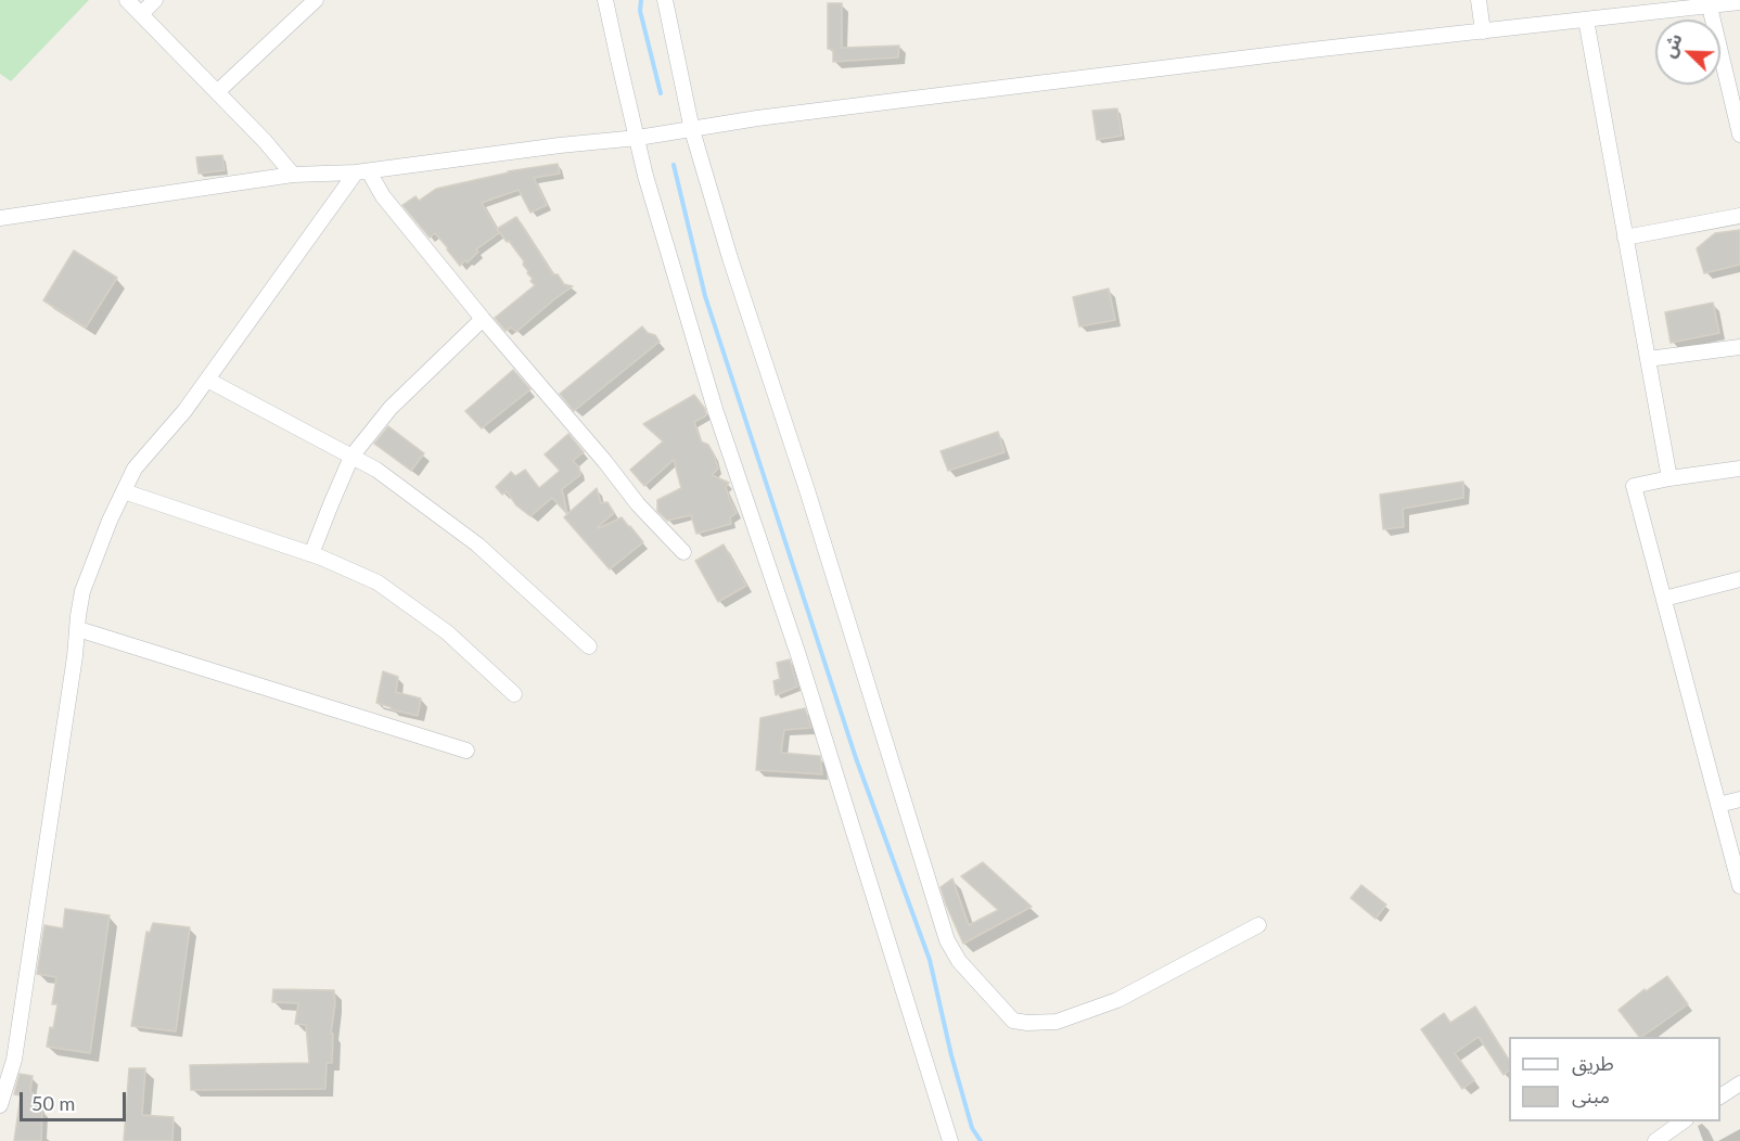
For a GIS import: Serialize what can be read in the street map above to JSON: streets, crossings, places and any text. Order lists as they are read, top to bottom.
{
  "legend": ["طريق", "مبنى"],
  "scale_bar": "50 m",
  "north": "top left"
}
